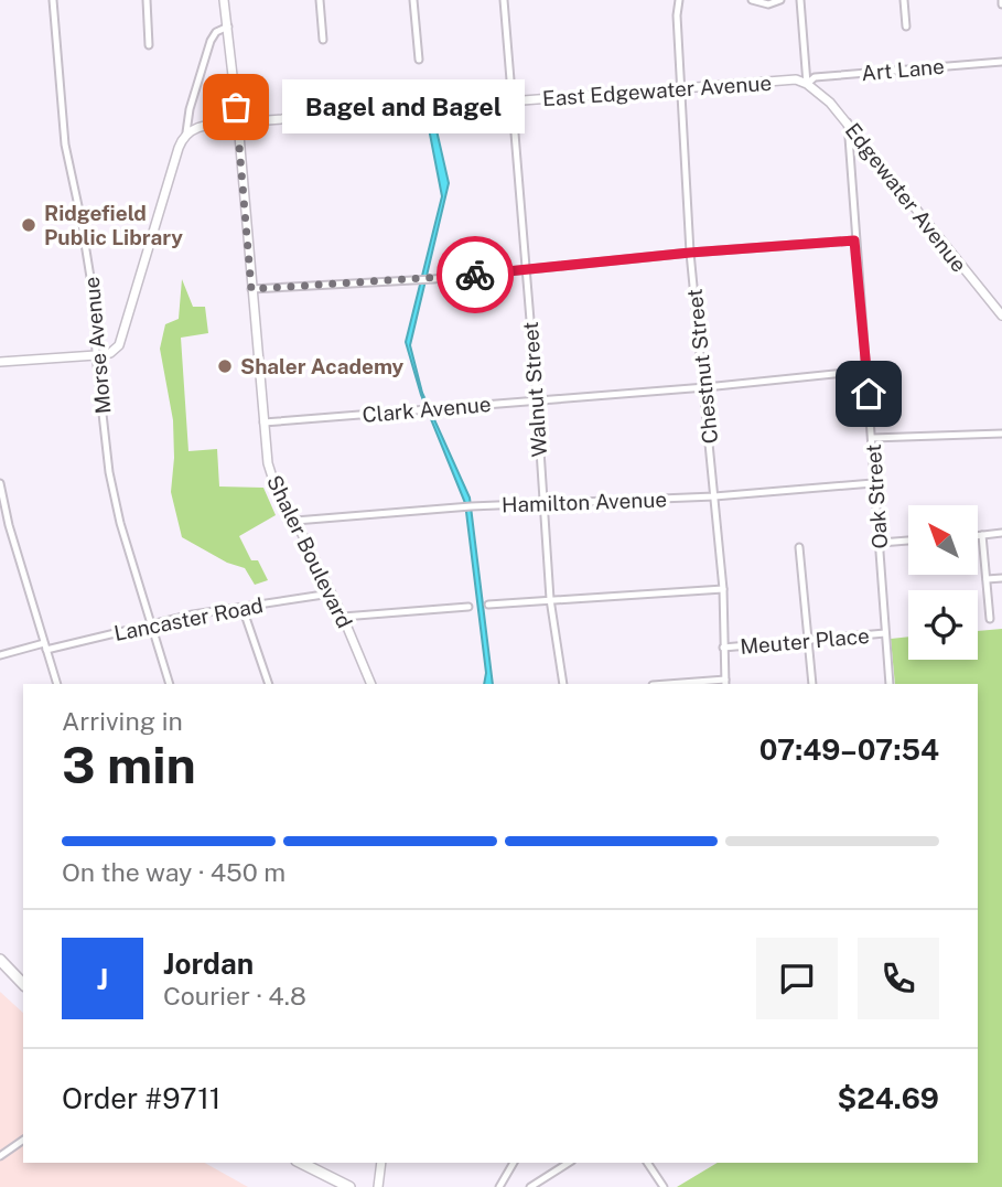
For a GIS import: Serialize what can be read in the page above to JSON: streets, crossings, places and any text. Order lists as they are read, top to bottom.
{
  "streets": {
    "street": [
      "Art Lane",
      "East Edgewater Avenue",
      "Edgewater Avenue",
      "Morse Avenue",
      "Chestnut Street",
      "Walnut Street",
      "Clark Avenue",
      "Oak Street",
      "Hamilton Avenue",
      "Shaler Boulevard",
      "Lancaster Road",
      "Meuter Place"
    ]
  },
  "crossings": [
    ["Art Lane", "East Edgewater Avenue"],
    ["Art Lane", "Edgewater Avenue"],
    ["East Edgewater Avenue", "Edgewater Avenue"],
    ["East Edgewater Avenue", "Chestnut Street"],
    ["East Edgewater Avenue", "Walnut Street"],
    ["East Edgewater Avenue", "Shaler Boulevard"],
    ["Edgewater Avenue", "Oak Street"],
    ["Morse Avenue", "Lancaster Road"],
    ["Chestnut Street", "Clark Avenue"],
    ["Chestnut Street", "Hamilton Avenue"],
    ["Chestnut Street", "Meuter Place"],
    ["Walnut Street", "Clark Avenue"],
    ["Walnut Street", "Hamilton Avenue"],
    ["Clark Avenue", "Oak Street"],
    ["Clark Avenue", "Shaler Boulevard"],
    ["Oak Street", "Hamilton Avenue"],
    ["Oak Street", "Meuter Place"],
    ["Hamilton Avenue", "Shaler Boulevard"],
    ["Shaler Boulevard", "Lancaster Road"]
  ],
  "places": ["Bagel and Bagel", "Ridgefield Public Library", "Shaler Academy"],
  "north": "top left",
  "page": {
    "bubble": "Bagel and Bagel",
    "heading": ["3 min", "Arriving in", "07:49–07:54"],
    "panel": [
      "Jordan",
      "Courier · 4.8",
      "Order #9711",
      "$24.69"
    ],
    "bar": "On the way · 450 m",
    "round": "J"
  }
}
